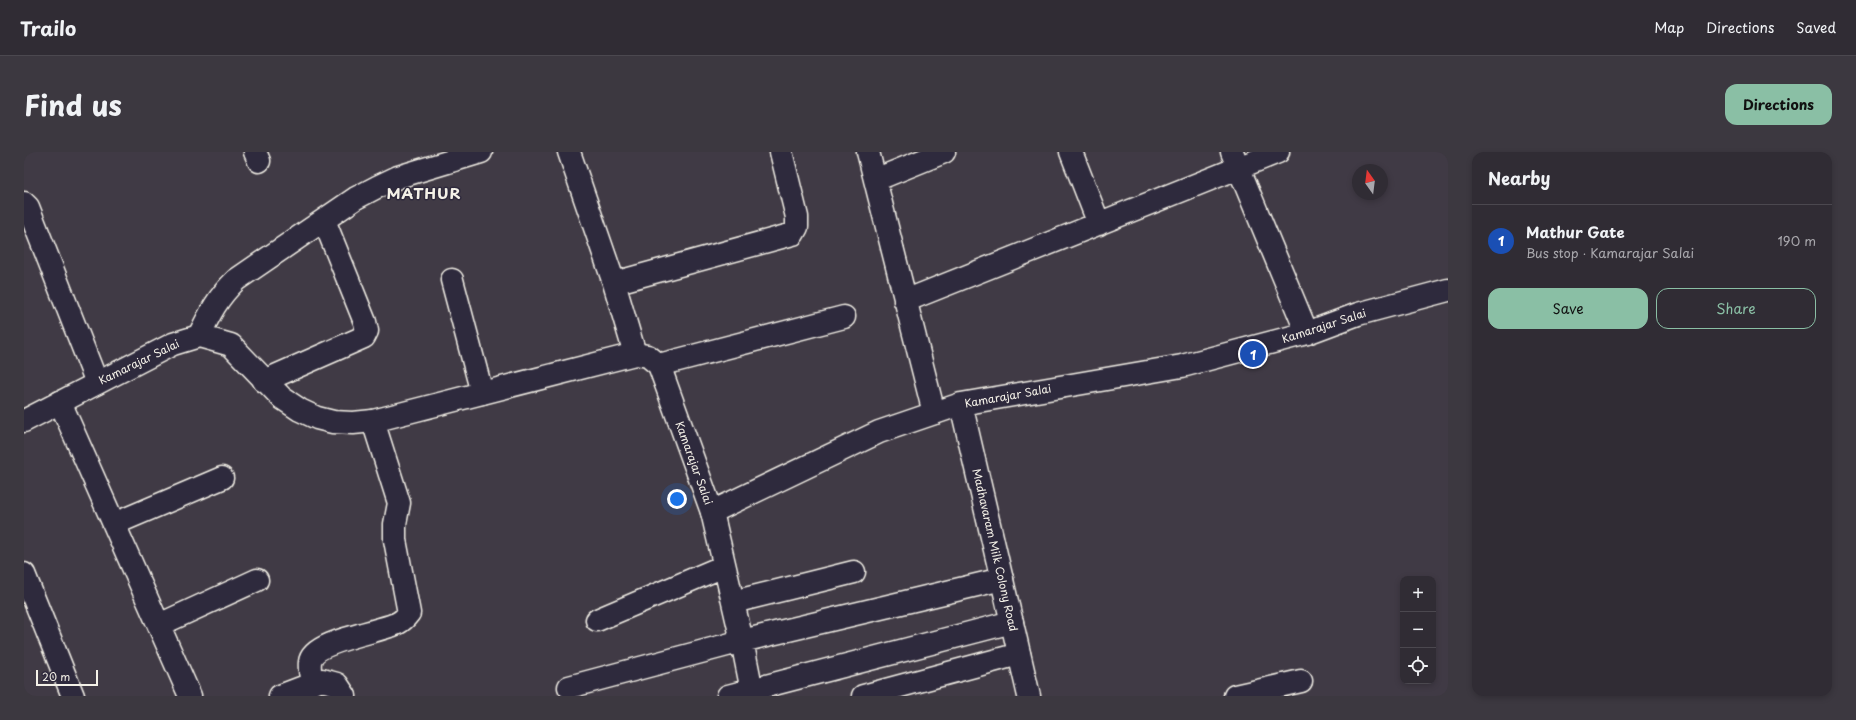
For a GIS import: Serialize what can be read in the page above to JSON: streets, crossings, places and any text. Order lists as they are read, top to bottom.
{
  "streets": {
    "street": ["Kamarajar Salai", "Madhavaram Milk Colony Road"]
  },
  "crossings": [
    ["Kamarajar Salai", "Madhavaram Milk Colony Road"]
  ],
  "districts": ["MATHUR"],
  "scale_bar": "20 m",
  "north": "top",
  "page": {
    "header": "Trailo",
    "nav": ["Map", "Directions", "Saved"],
    "title": "Find us",
    "buttons": [
      "Directions",
      ["Save", "Share"]
    ],
    "heading": "Nearby",
    "list": [
      {
        "mark": "1",
        "name": "Mathur Gate",
        "note": "Bus stop · Kamarajar Salai",
        "value": "190 m"
      }
    ],
    "pins": "1",
    "map_buttons": ["+", "−"],
    "scale": "20 m"
  }
}
